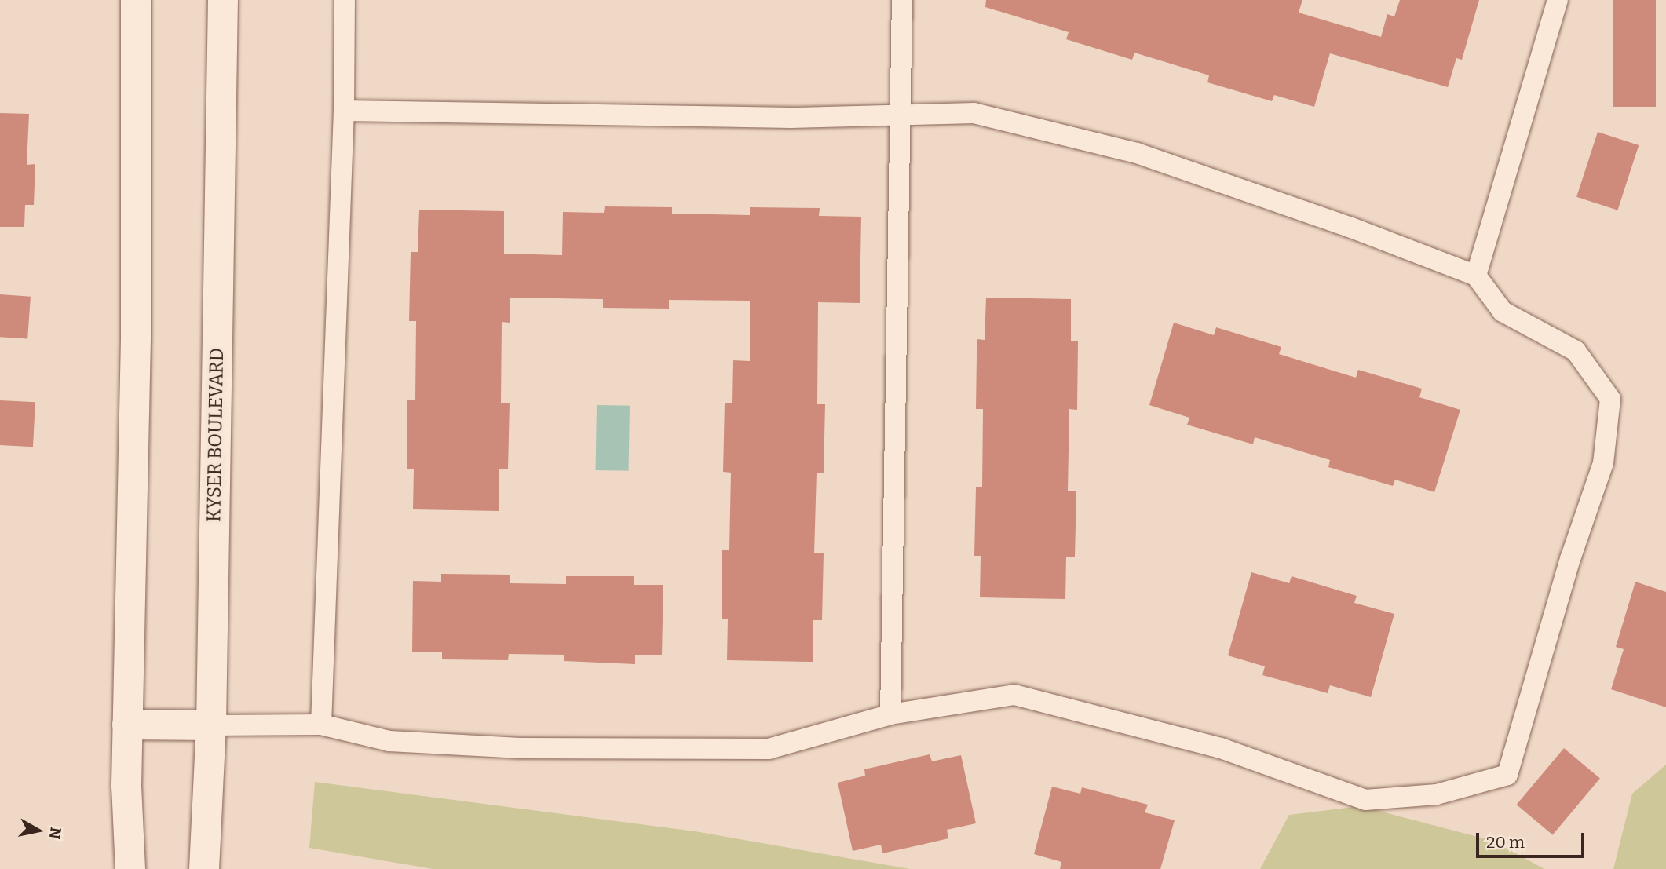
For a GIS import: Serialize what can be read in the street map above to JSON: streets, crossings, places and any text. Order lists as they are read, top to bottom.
{
  "streets": {
    "street": ["KYSER BOULEVARD"]
  },
  "scale_bar": "20 m",
  "north": "right"
}
